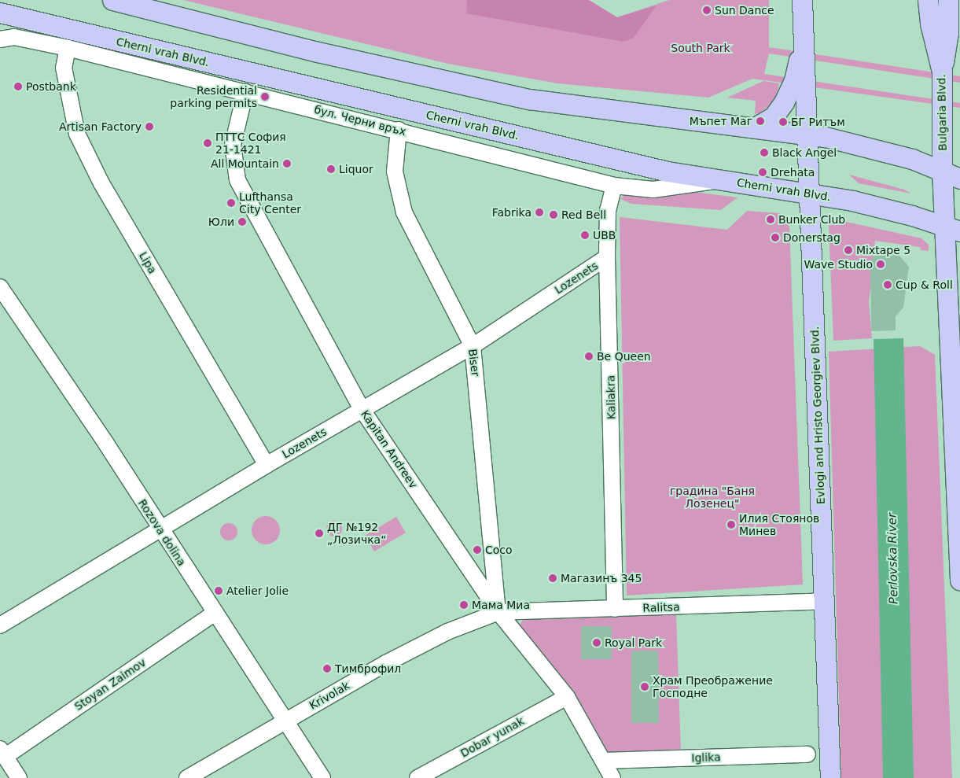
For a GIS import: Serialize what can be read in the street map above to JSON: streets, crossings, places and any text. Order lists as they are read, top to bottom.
{
  "streets": {
    "main road": ["Cherni vrah Blvd.", "Bulgaria Blvd.", "Evlogi and Hristo Georgiev Blvd."],
    "street": [
      "бул. Черни връх",
      "Lipa",
      "Lozenets",
      "Biser",
      "Kaliakra",
      "Kapitan Andreev",
      "Rozova dolina",
      "Ralitsa",
      "Stoyan Zaimov",
      "Krivolak",
      "Dobar yunak",
      "Iglika"
    ]
  },
  "crossings": [
    ["Cherni vrah Blvd.", "Bulgaria Blvd."],
    ["Cherni vrah Blvd.", "бул. Черни връх"],
    ["Cherni vrah Blvd.", "Evlogi and Hristo Georgiev Blvd."],
    ["бул. Черни връх", "Lipa"],
    ["бул. Черни връх", "Biser"],
    ["бул. Черни връх", "Kaliakra"],
    ["бул. Черни връх", "Kapitan Andreev"],
    ["Lipa", "Lozenets"],
    ["Lozenets", "Biser"],
    ["Lozenets", "Kaliakra"],
    ["Lozenets", "Kapitan Andreev"],
    ["Lozenets", "Rozova dolina"],
    ["Biser", "Kapitan Andreev"],
    ["Biser", "Ralitsa"],
    ["Biser", "Krivolak"],
    ["Kaliakra", "Ralitsa"],
    ["Evlogi and Hristo Georgiev Blvd.", "Ralitsa"],
    ["Kapitan Andreev", "Ralitsa"],
    ["Kapitan Andreev", "Krivolak"],
    ["Kapitan Andreev", "Dobar yunak"],
    ["Kapitan Andreev", "Iglika"],
    ["Rozova dolina", "Stoyan Zaimov"],
    ["Rozova dolina", "Krivolak"],
    ["Ralitsa", "Krivolak"]
  ],
  "water": ["Perlovska River"],
  "parks": ["South Park", "градина \"Баня Лозенец\""],
  "places": [
    "Sun Dance",
    "Postbank",
    "Residential parking permits",
    "Мъпет Маг",
    "БГ Ритъм",
    "Artisan Factory",
    "ПТТС София 21-1421",
    "Black Angel",
    "All Mountain",
    "Liquor",
    "Drehata",
    "Lufthansa City Center",
    "Fabrika",
    "Red Bell",
    "Bunker Club",
    "Юли",
    "UBB",
    "Donerstag",
    "Mixtape 5",
    "Wave Studio",
    "Cup & Roll",
    "Be Queen",
    "Илия Стоянов Минев",
    "ДГ №192 „Лозичка“",
    "Coco",
    "Магазинъ 345",
    "Atelier Jolie",
    "Мама Миа",
    "Royal Park",
    "Тимброфил",
    "Храм Преображение Господне"
  ]
}
